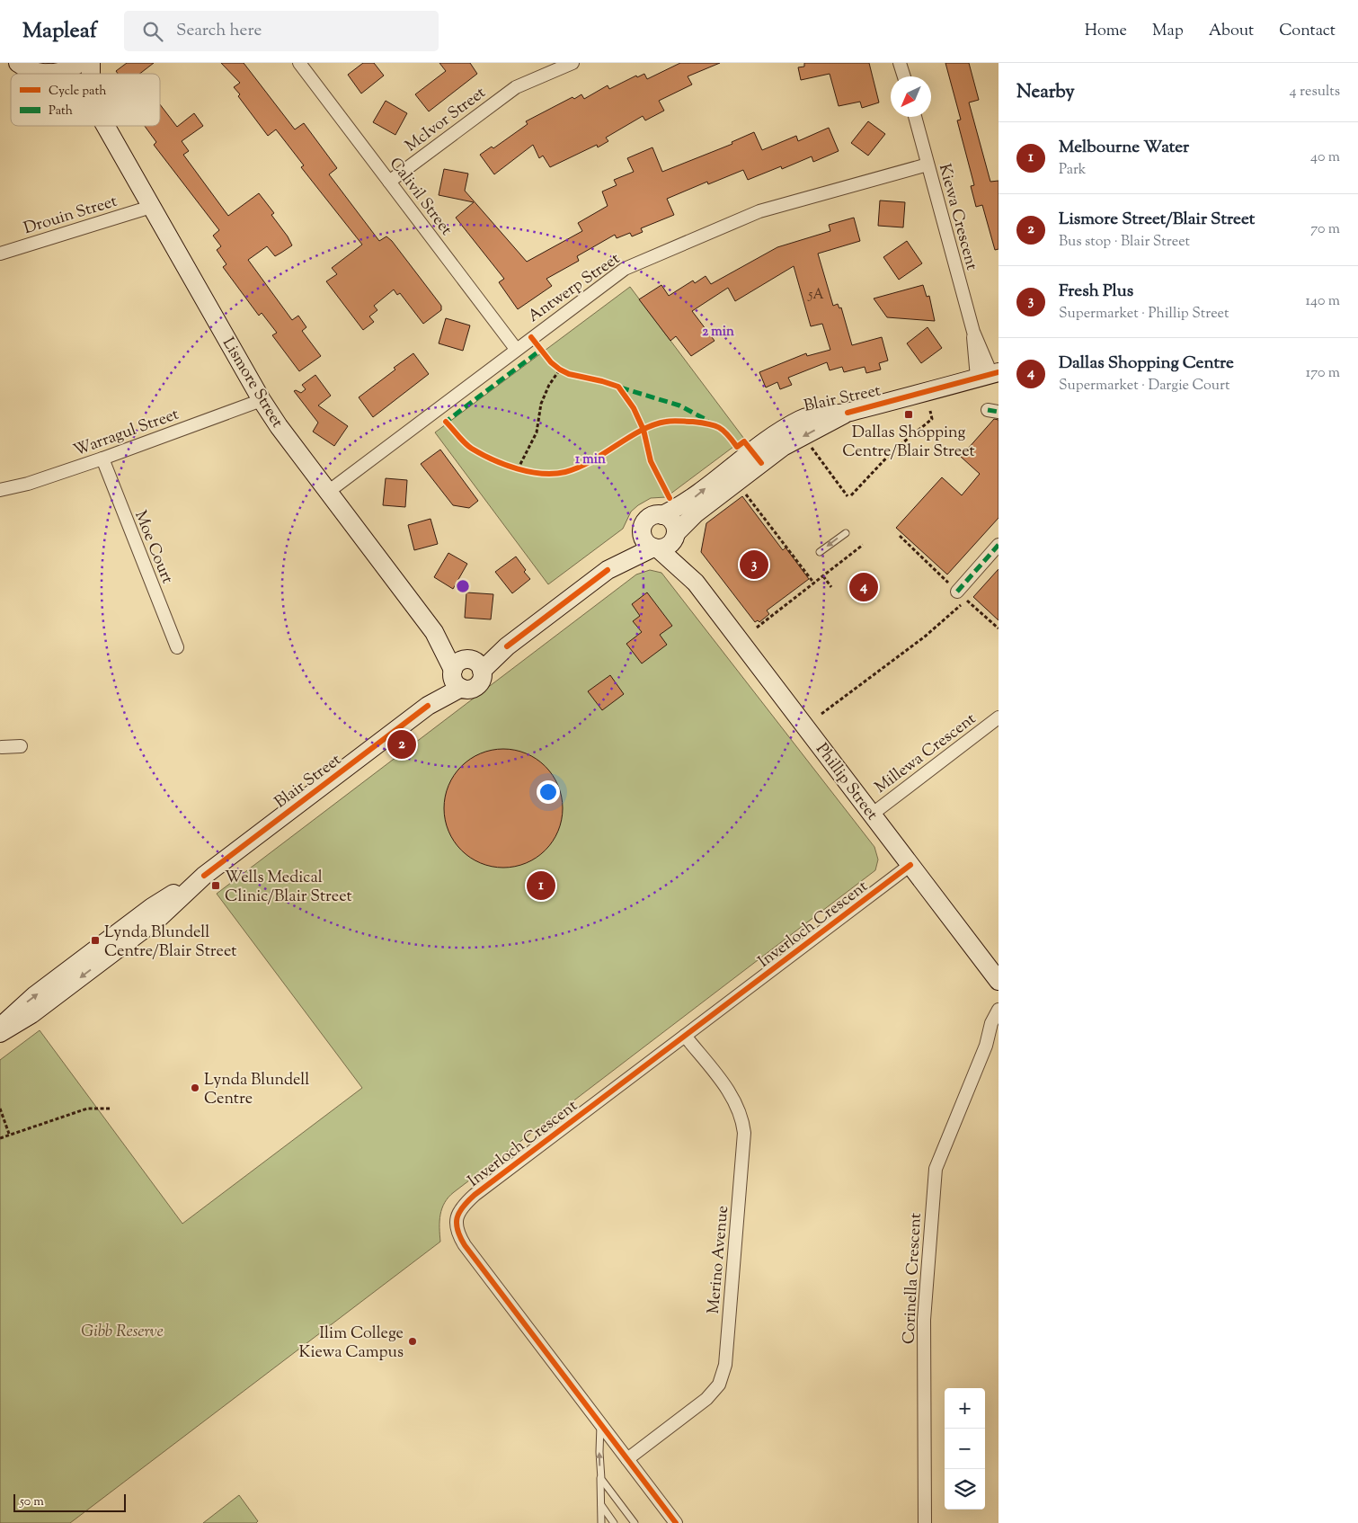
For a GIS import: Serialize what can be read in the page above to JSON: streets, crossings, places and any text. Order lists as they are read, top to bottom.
{
  "streets": {
    "street": [
      "McIvor Street",
      "Calivil Street",
      "Drouin Street",
      "Kiewa Crescent",
      "Antwerp Street",
      "Lismore Street",
      "Blair Street",
      "Warragul Street",
      "Moe Court",
      "Millewa Crescent",
      "Phillip Street",
      "Inverloch Crescent",
      "Merino Avenue",
      "Corinella Crescent"
    ]
  },
  "crossings": [
    ["McIvor Street", "Calivil Street"],
    ["Calivil Street", "Antwerp Street"],
    ["Drouin Street", "Lismore Street"],
    ["Kiewa Crescent", "Antwerp Street"],
    ["Kiewa Crescent", "Blair Street"],
    ["Antwerp Street", "Lismore Street"],
    ["Lismore Street", "Blair Street"],
    ["Lismore Street", "Warragul Street"],
    ["Blair Street", "Phillip Street"],
    ["Warragul Street", "Moe Court"],
    ["Millewa Crescent", "Phillip Street"],
    ["Phillip Street", "Inverloch Crescent"],
    ["Inverloch Crescent", "Merino Avenue"]
  ],
  "parks": ["Gibb Reserve"],
  "places": {
    "transit": ["Dallas Shopping Centre/Blair Street", "Wells Medical Clinic/Blair Street", "Lynda Blundell Centre/Blair Street"],
    "other": ["Lynda Blundell Centre", "Ilim College Kiewa Campus"]
  },
  "house_numbers": ["5A"],
  "legend": ["Cycle path", "Path"],
  "scale_bar": "50 m",
  "north": "bottom left",
  "page": {
    "header": "Mapleaf",
    "search": "Search here",
    "nav": [
      "Home",
      "Map",
      "About",
      "Contact"
    ],
    "heading": ["Nearby", "4 results"],
    "list": [
      {
        "mark": "1",
        "name": "Melbourne Water",
        "note": "Park",
        "value": "40 m"
      },
      {
        "mark": "2",
        "name": "Lismore Street/Blair Street",
        "note": "Bus stop · Blair Street",
        "value": "70 m"
      },
      {
        "mark": "3",
        "name": "Fresh Plus",
        "note": "Supermarket · Phillip Street",
        "value": "140 m"
      },
      {
        "mark": "4",
        "name": "Dallas Shopping Centre",
        "note": "Supermarket · Dargie Court",
        "value": "170 m"
      }
    ],
    "pins": [
      "3",
      "4",
      "2",
      "1"
    ],
    "map_buttons": ["+", "−"],
    "scale": "50 m"
  },
  "rings": ["2 min", "1 min"]
}
